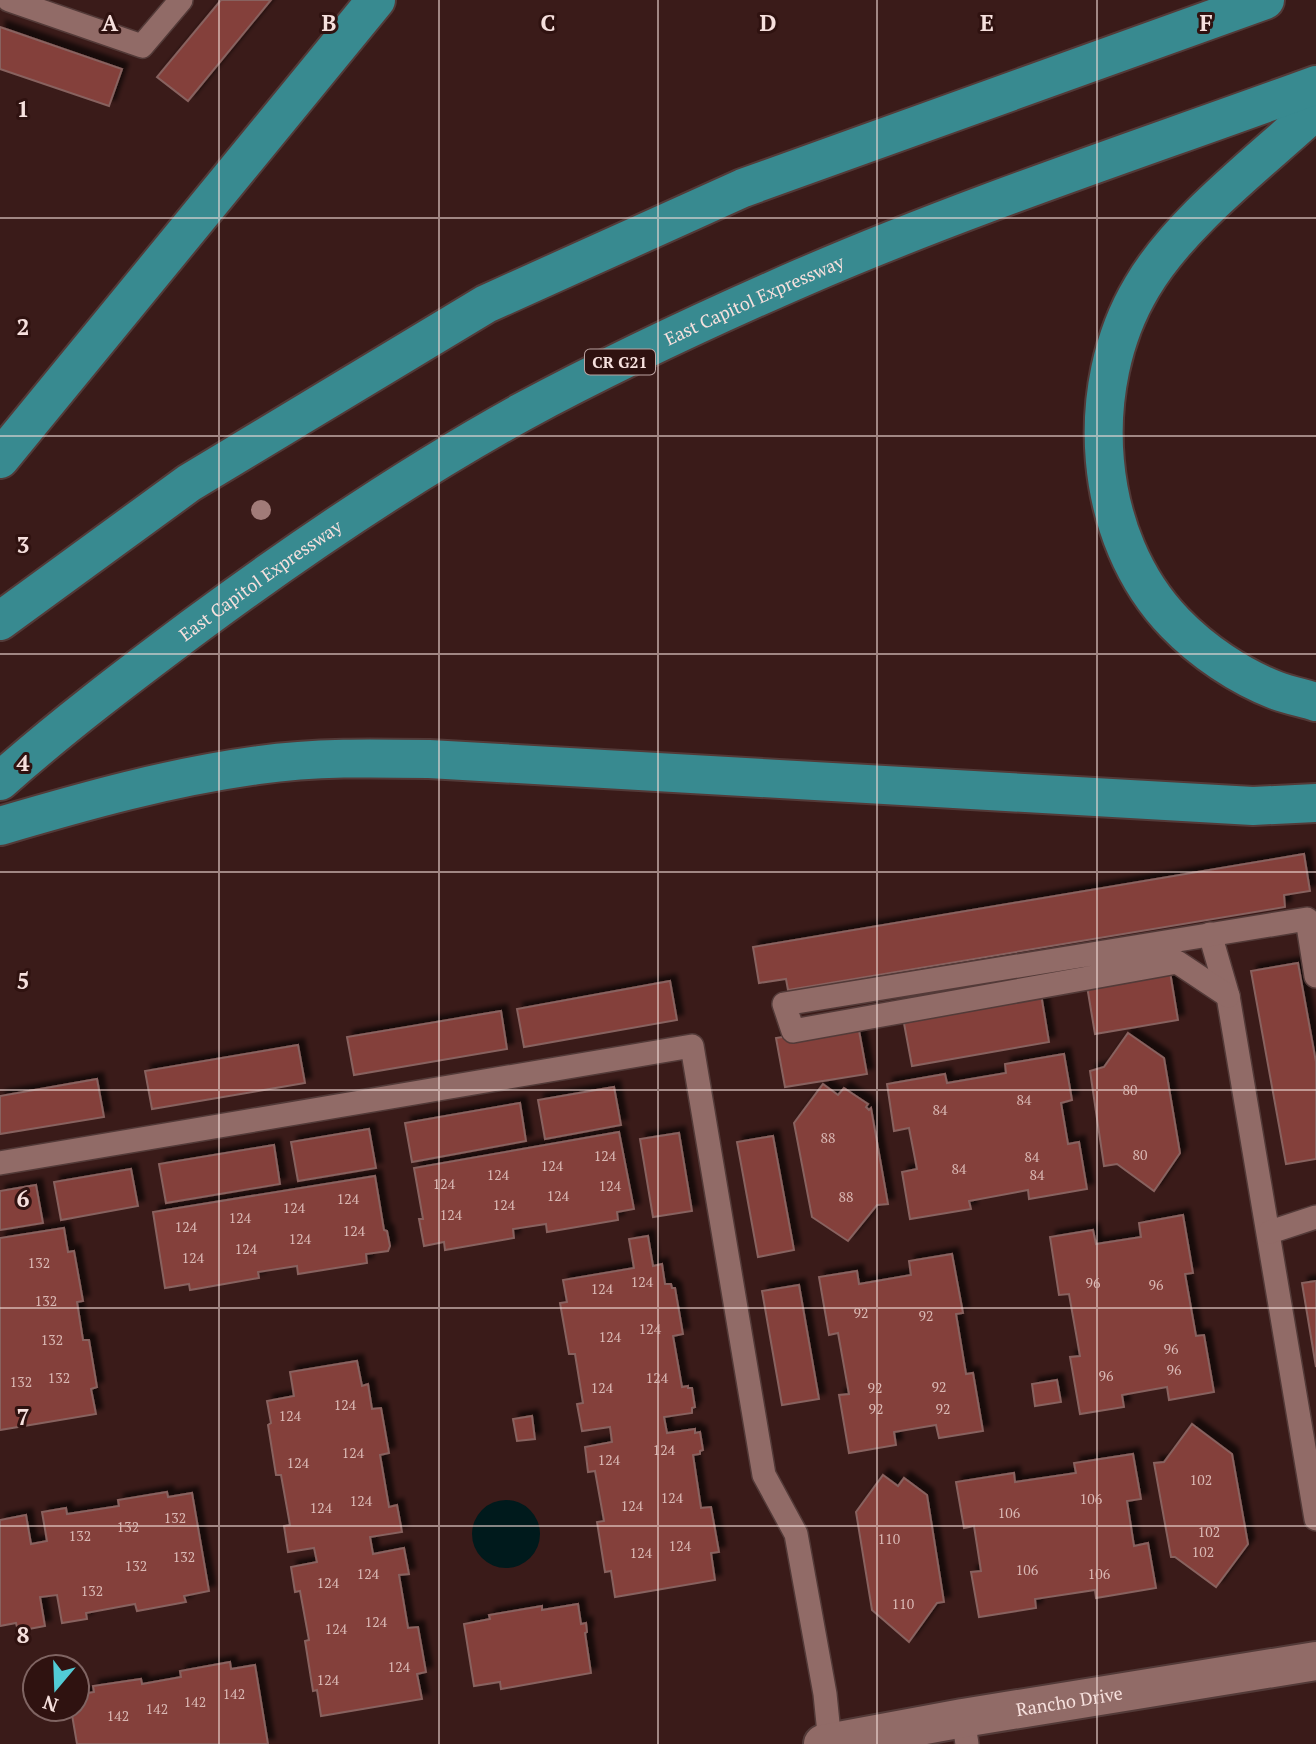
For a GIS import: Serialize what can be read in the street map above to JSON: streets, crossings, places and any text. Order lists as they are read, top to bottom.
{
  "streets": {
    "highway": ["East Capitol Expressway", "CR G21"],
    "street": ["Rancho Drive"]
  },
  "house_numbers": [
    "80",
    "84",
    "84",
    "88",
    "80",
    "124",
    "84",
    "124",
    "84",
    "124",
    "84",
    "124",
    "124",
    "124",
    "88",
    "124",
    "124",
    "124",
    "124",
    "124",
    "124",
    "124",
    "124",
    "124",
    "124",
    "132",
    "124",
    "96",
    "96",
    "124",
    "132",
    "92",
    "92",
    "124",
    "124",
    "132",
    "96",
    "96",
    "96",
    "132",
    "124",
    "132",
    "92",
    "124",
    "92",
    "124",
    "92",
    "92",
    "124",
    "124",
    "124",
    "124",
    "124",
    "102",
    "124",
    "106",
    "124",
    "124",
    "124",
    "106",
    "132",
    "132",
    "102",
    "132",
    "110",
    "124",
    "102",
    "124",
    "132",
    "132",
    "106",
    "124",
    "106",
    "124",
    "132",
    "110",
    "124",
    "124",
    "124",
    "124",
    "142",
    "142",
    "142",
    "142"
  ],
  "north": "bottom",
  "grid": {
    "columns": [
      "A",
      "B",
      "C",
      "D",
      "E",
      "F"
    ],
    "rows": [
      "1",
      "2",
      "3",
      "4",
      "5",
      "6",
      "7",
      "8"
    ]
  }
}
